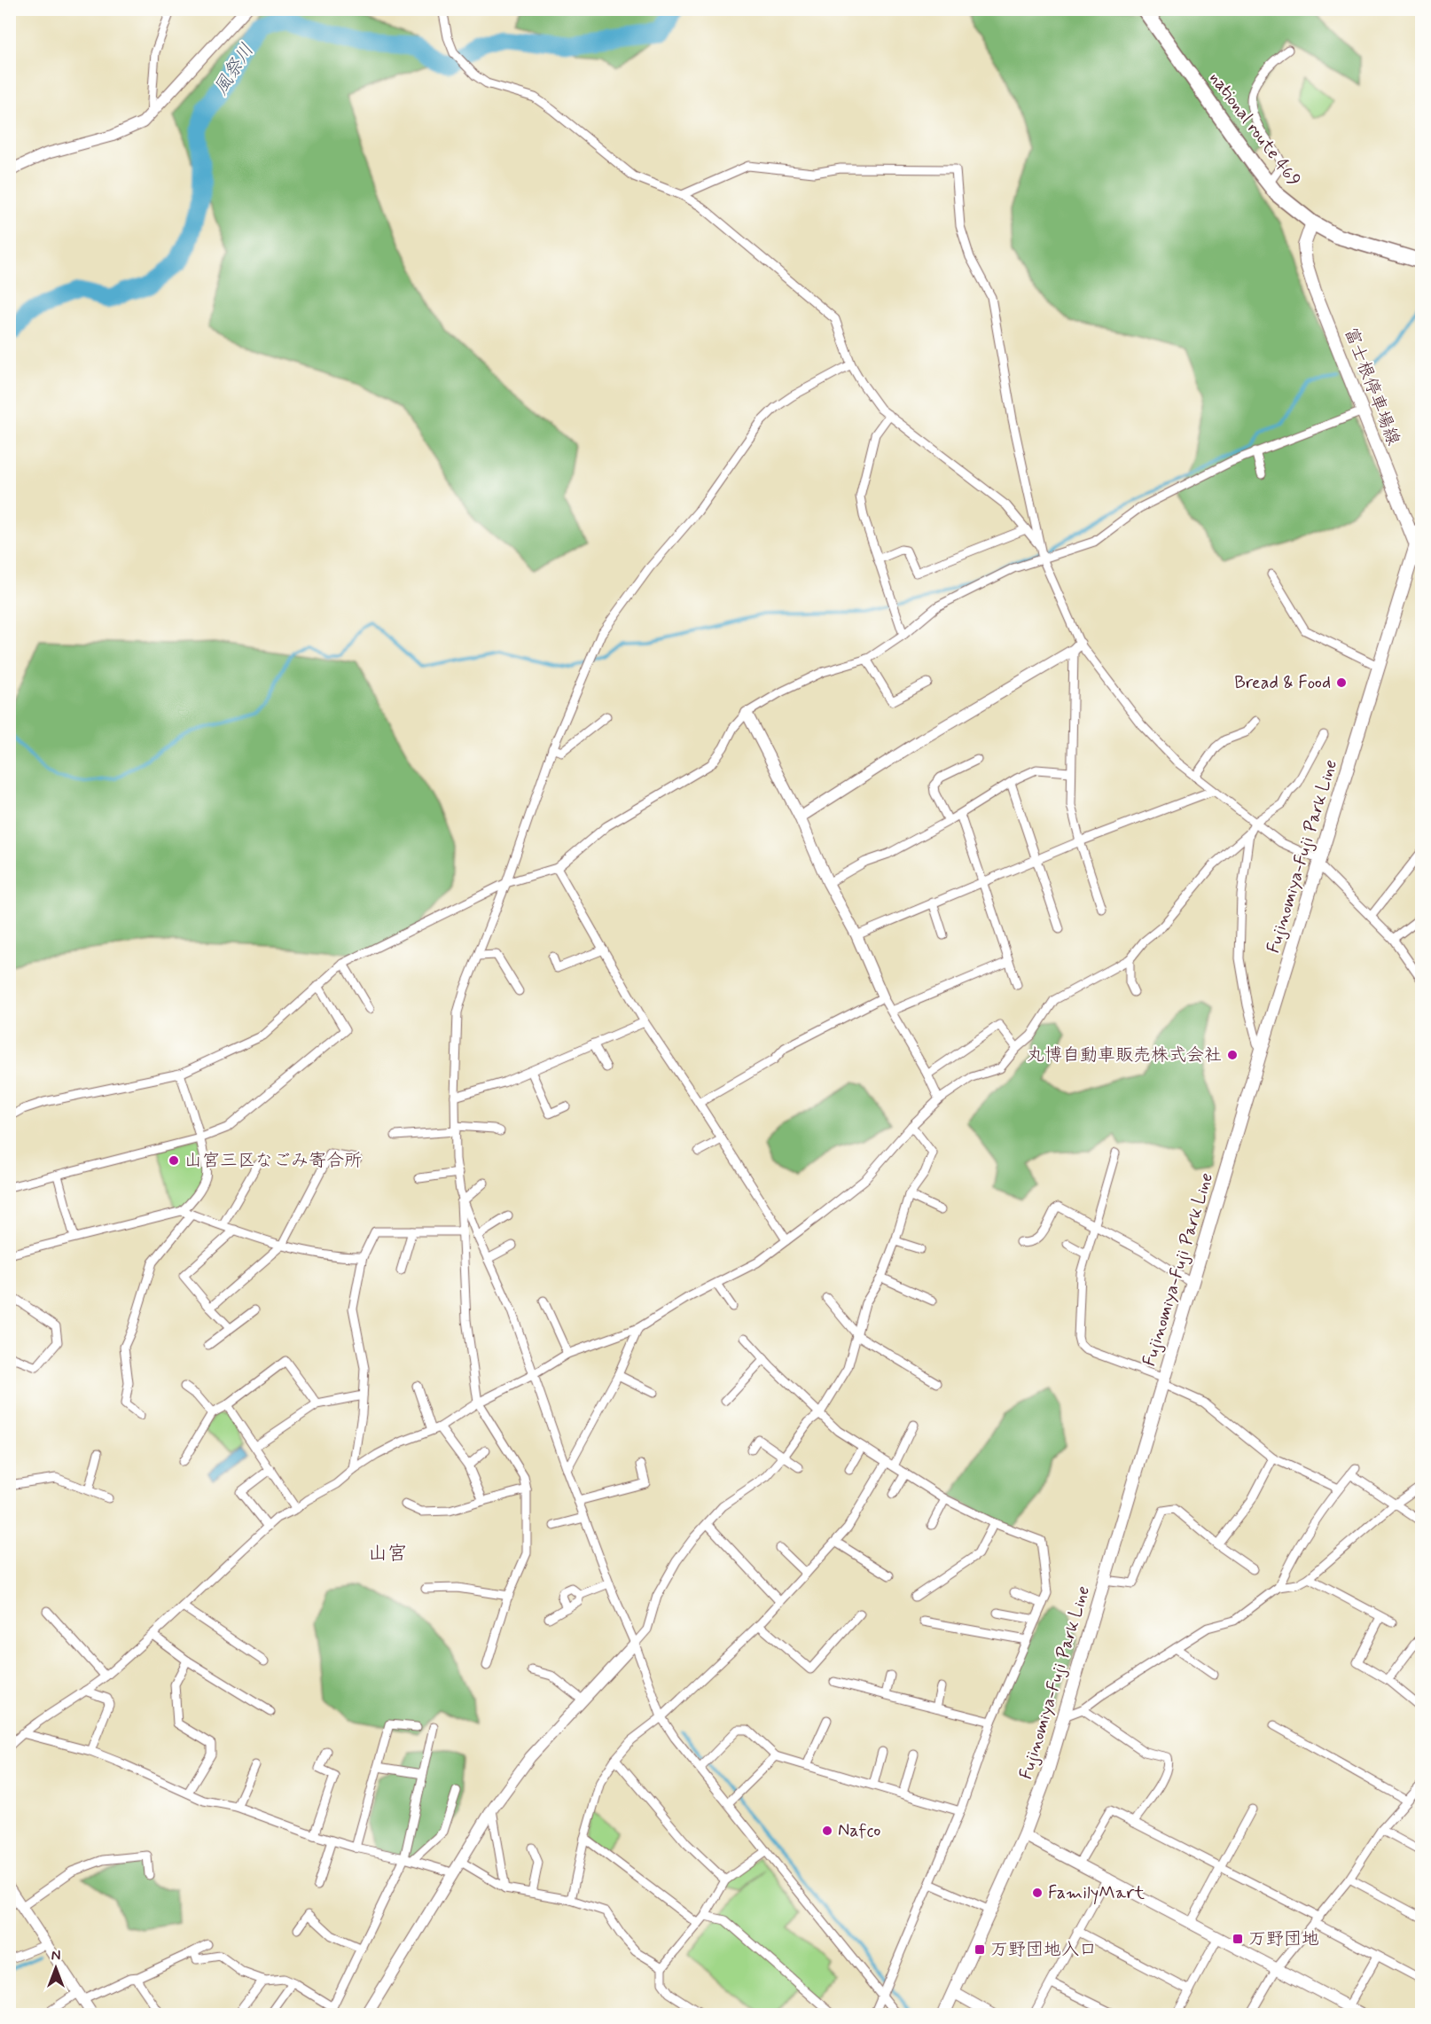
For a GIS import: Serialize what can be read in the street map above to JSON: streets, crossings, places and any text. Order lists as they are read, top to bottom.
{
  "streets": {
    "highway": ["national route 469"],
    "main road": ["富士根停車場線", "Fujinomiya-Fuji Park Line"]
  },
  "crossings": [
    ["national route 469", "富士根停車場線"],
    ["富士根停車場線", "Fujinomiya-Fuji Park Line"]
  ],
  "districts": ["山宮"],
  "water": ["風祭川"],
  "places": {
    "other": [
      "Bread & Food",
      "丸博自動車販売株式会社",
      "山宮三区なごみ寄合所",
      "Nafco",
      "FamilyMart"
    ],
    "transit": ["万野団地", "万野団地入口"]
  },
  "north": "top"
}
